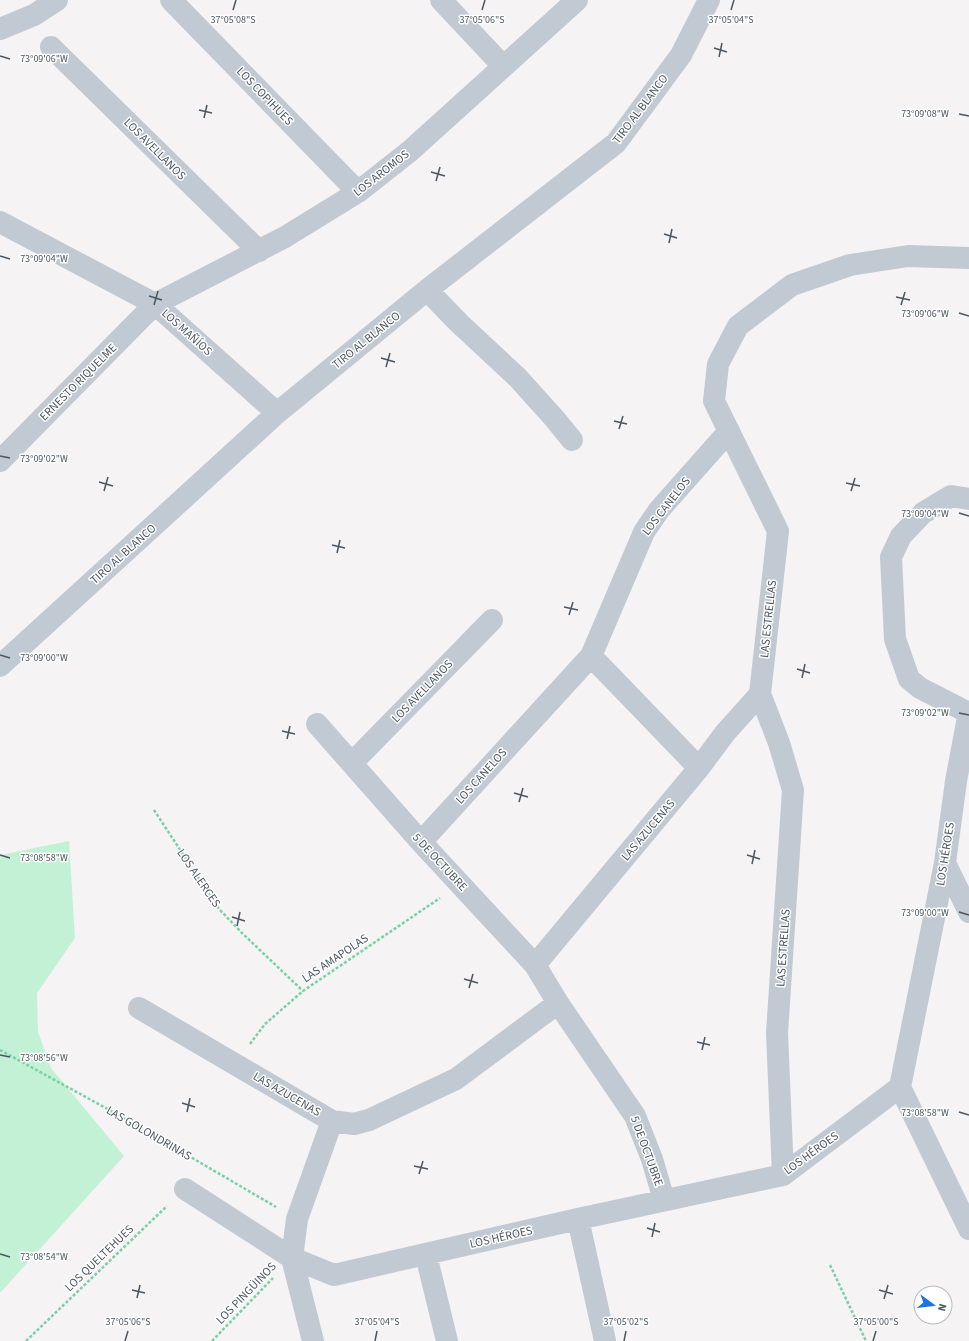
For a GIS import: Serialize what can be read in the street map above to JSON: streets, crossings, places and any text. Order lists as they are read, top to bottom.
{
  "streets": {
    "street": [
      "LOS COPIHUES",
      "TIRO AL BLANCO",
      "LOS AVELLANOS",
      "LOS AROMOS",
      "LOS MAÑÍOS",
      "ERNESTO RIQUELME",
      "LOS CANELOS",
      "LAS ESTRELLAS",
      "LAS AZUCENAS",
      "LOS HÉROES",
      "5 DE OCTUBRE"
    ],
    "path": [
      "LOS ALERCES",
      "LAS AMAPOLAS",
      "LAS GOLONDRINAS",
      "LOS QUELTEHUES",
      "LOS PINGÜINOS"
    ]
  },
  "crossings": [
    ["LOS COPIHUES", "LOS AROMOS"],
    ["TIRO AL BLANCO", "LOS MAÑÍOS"],
    ["LOS AVELLANOS", "LOS AROMOS"],
    ["LOS AVELLANOS", "5 DE OCTUBRE"],
    ["LOS AROMOS", "LOS MAÑÍOS"],
    ["LOS AROMOS", "ERNESTO RIQUELME"],
    ["LOS MAÑÍOS", "ERNESTO RIQUELME"],
    ["LOS CANELOS", "LAS ESTRELLAS"],
    ["LOS CANELOS", "5 DE OCTUBRE"],
    ["LAS ESTRELLAS", "LAS AZUCENAS"],
    ["LAS ESTRELLAS", "LOS HÉROES"],
    ["LAS AZUCENAS", "LOS HÉROES"],
    ["LAS AZUCENAS", "5 DE OCTUBRE"],
    ["LAS AZUCENAS", "LAS AMAPOLAS"],
    ["LAS AZUCENAS", "LAS GOLONDRINAS"],
    ["LAS AZUCENAS", "LOS PINGÜINOS"],
    ["LOS HÉROES", "5 DE OCTUBRE"],
    ["LOS HÉROES", "LOS PINGÜINOS"],
    ["5 DE OCTUBRE", "LAS AMAPOLAS"],
    ["LOS ALERCES", "LAS AMAPOLAS"]
  ],
  "north": "right",
  "coordinates": [
    "37°05'08\"S",
    "37°05'06\"S",
    "37°05'04\"S",
    "73°09'06\"W",
    "73°09'08\"W",
    "73°09'04\"W",
    "73°09'02\"W",
    "73°09'00\"W",
    "73°08'58\"W",
    "73°08'56\"W",
    "73°08'54\"W",
    "37°05'02\"S",
    "37°05'00\"S"
  ]
}
